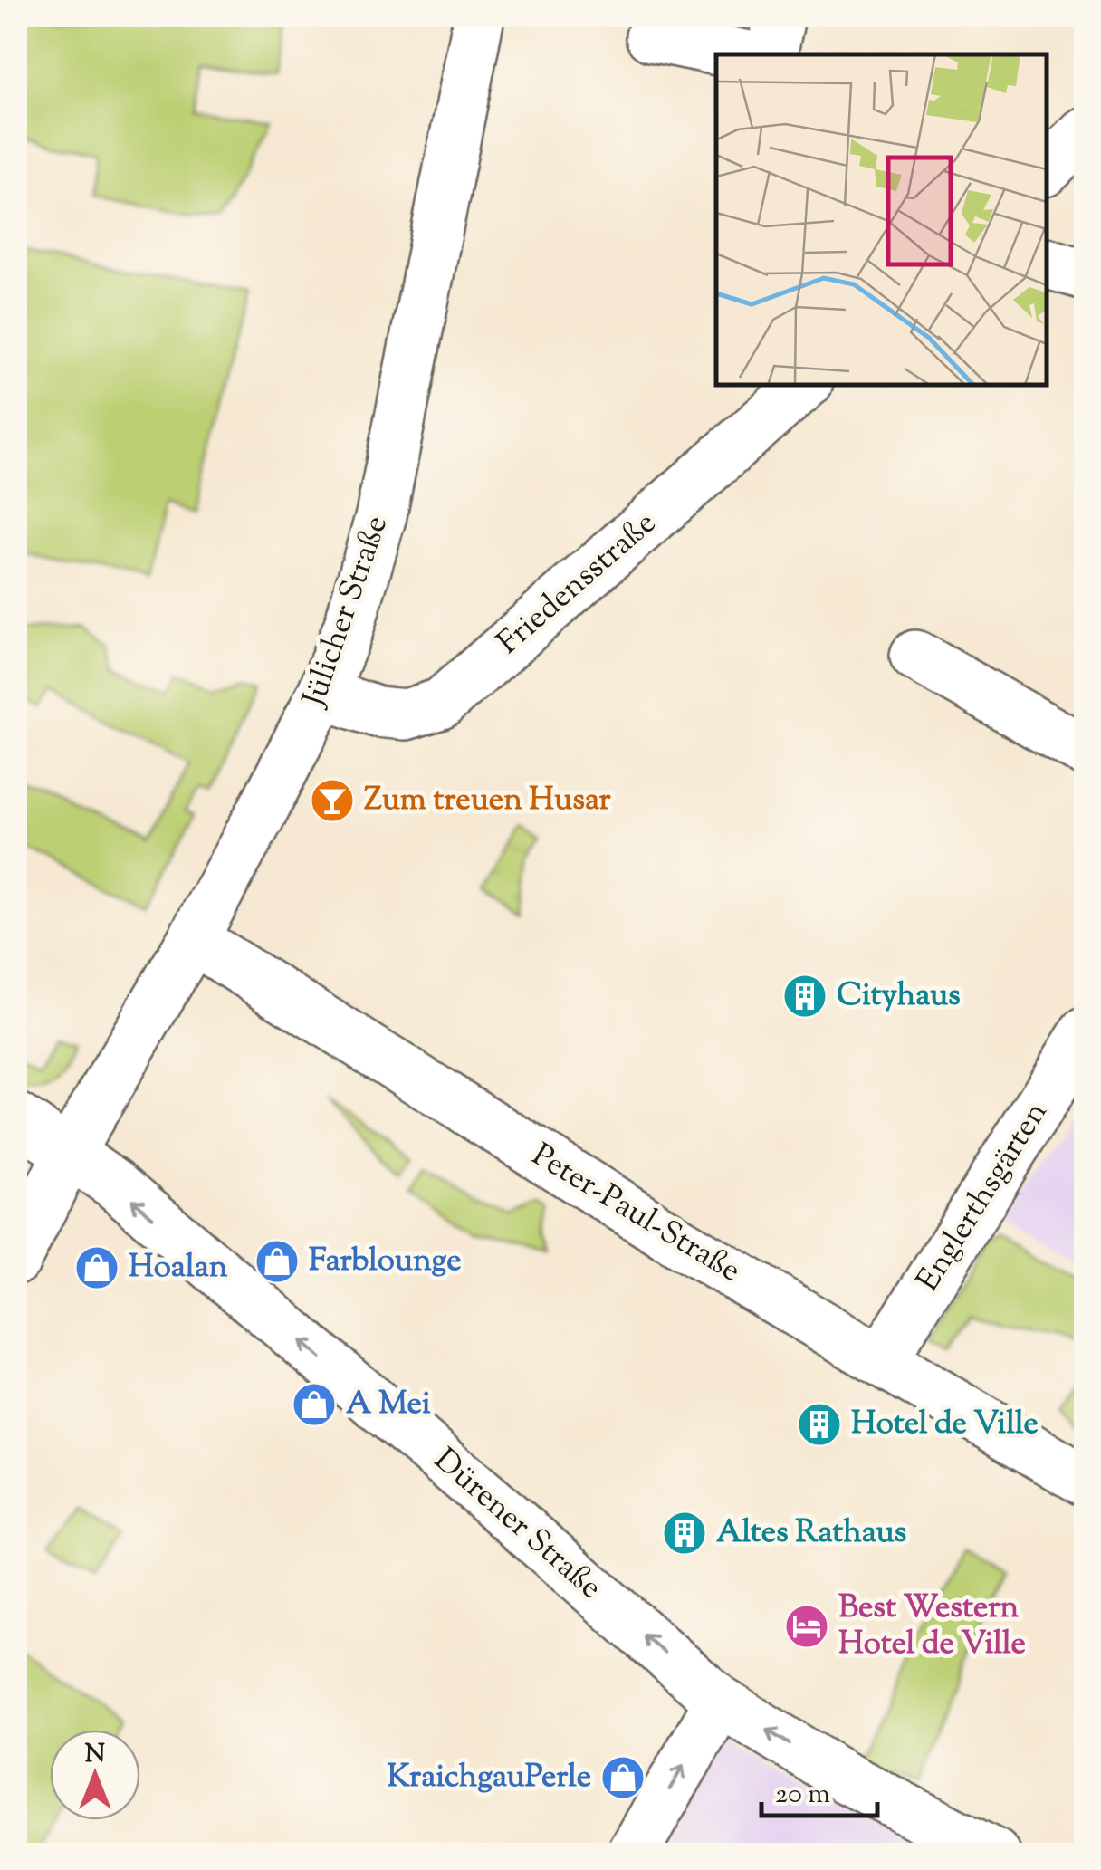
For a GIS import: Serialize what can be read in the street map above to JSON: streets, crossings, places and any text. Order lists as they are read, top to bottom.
{
  "streets": {
    "street": [
      "Friedensstraße",
      "Jülicher Straße",
      "Englerthsgärten",
      "Peter-Paul-Straße",
      "Dürener Straße"
    ]
  },
  "crossings": [
    ["Friedensstraße", "Jülicher Straße"],
    ["Jülicher Straße", "Peter-Paul-Straße"],
    ["Jülicher Straße", "Dürener Straße"],
    ["Englerthsgärten", "Peter-Paul-Straße"]
  ],
  "one_way": ["Dürener Straße"],
  "places": {
    "bar": ["Zum treuen Husar"],
    "building": ["Cityhaus", "Hotel de Ville", "Altes Rathaus"],
    "shop": [
      "Farblounge",
      "Hoalan",
      "A Mei",
      "KraichgauPerle"
    ],
    "hotel": ["Best Western Hotel de Ville"]
  },
  "scale_bar": "20 m",
  "north": "top"
}
